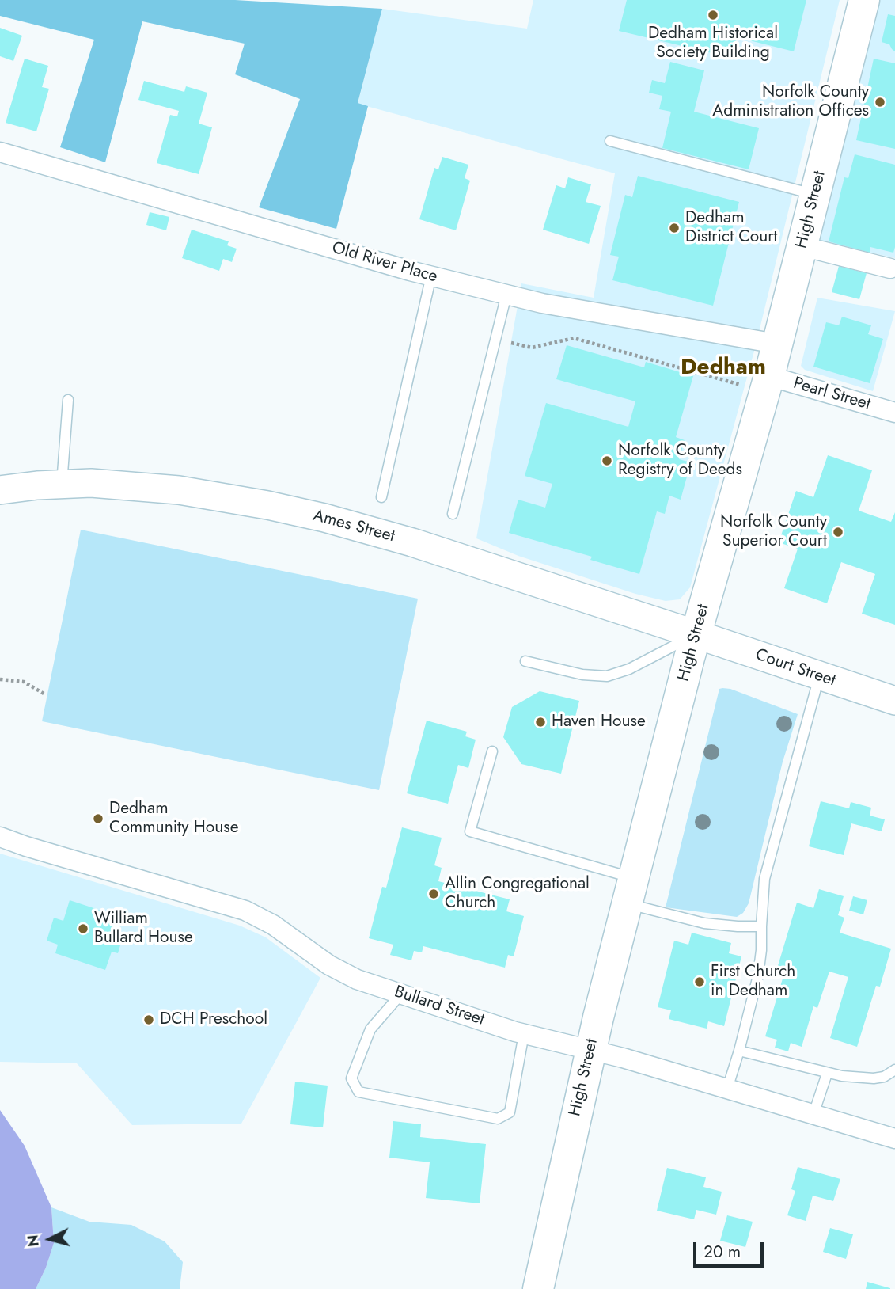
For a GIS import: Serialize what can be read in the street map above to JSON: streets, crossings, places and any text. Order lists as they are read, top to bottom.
{
  "streets": {
    "main road": ["High Street"],
    "street": [
      "Old River Place",
      "Pearl Street",
      "Ames Street",
      "Court Street",
      "Bullard Street"
    ]
  },
  "crossings": [
    ["High Street", "Old River Place"],
    ["High Street", "Pearl Street"],
    ["High Street", "Ames Street"],
    ["High Street", "Court Street"],
    ["High Street", "Bullard Street"],
    ["Ames Street", "Court Street"]
  ],
  "districts": ["Dedham"],
  "places": [
    "Dedham Historical Society Building",
    "Norfolk County Administration Offices",
    "Dedham District Court",
    "Norfolk County Registry of Deeds",
    "Norfolk County Superior Court",
    "Haven House",
    "Dedham Community House",
    "Allin Congregational Church",
    "William Bullard House",
    "First Church in Dedham",
    "DCH Preschool"
  ],
  "scale_bar": "20 m",
  "north": "left"
}
